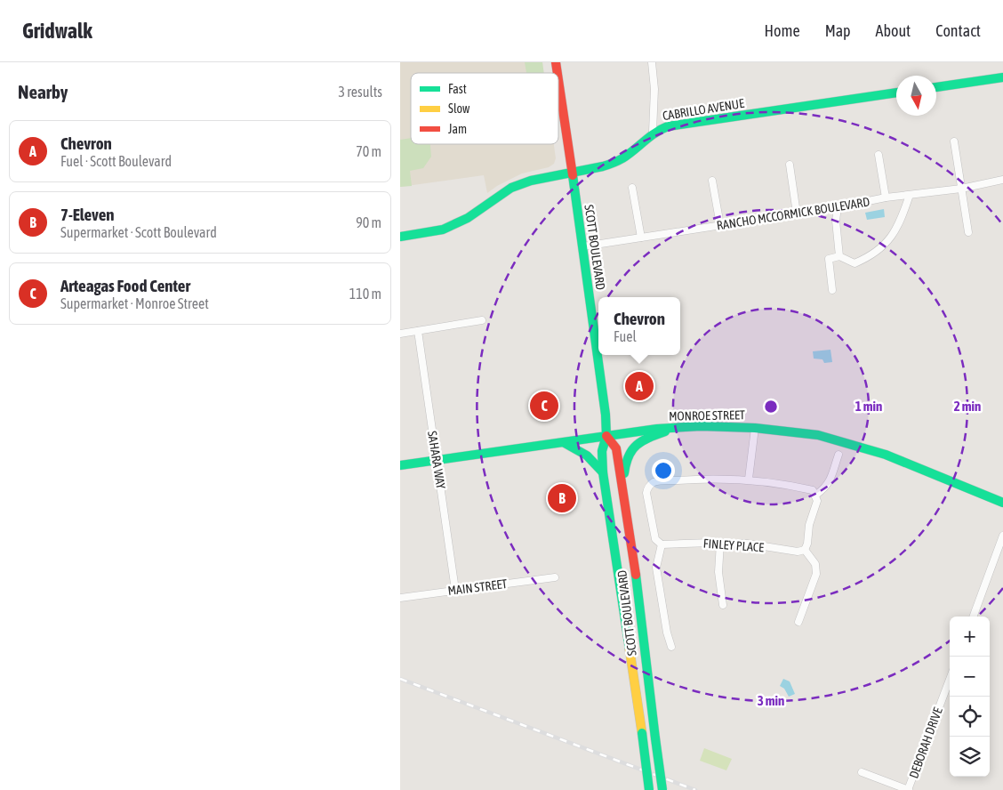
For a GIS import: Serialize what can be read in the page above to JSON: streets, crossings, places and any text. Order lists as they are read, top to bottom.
{
  "streets": {
    "main road": ["CABRILLO AVENUE", "SCOTT BOULEVARD", "MONROE STREET"],
    "street": [
      "RANCHO MCCORMICK BOULEVARD",
      "SAHARA WAY",
      "FINLEY PLACE",
      "MAIN STREET",
      "DEBORAH DRIVE"
    ]
  },
  "crossings": [
    ["CABRILLO AVENUE", "SCOTT BOULEVARD"],
    ["RANCHO MCCORMICK BOULEVARD", "SCOTT BOULEVARD"],
    ["SCOTT BOULEVARD", "MONROE STREET"],
    ["MONROE STREET", "SAHARA WAY"],
    ["SAHARA WAY", "MAIN STREET"]
  ],
  "legend": ["Fast", "Slow", "Jam"],
  "north": "bottom",
  "page": {
    "header": "Gridwalk",
    "nav": [
      "Home",
      "Map",
      "About",
      "Contact"
    ],
    "heading": ["Nearby", "3 results"],
    "list": [
      {
        "mark": "A",
        "name": "Chevron",
        "note": "Fuel · Scott Boulevard",
        "value": "70 m"
      },
      {
        "mark": "B",
        "name": "7-Eleven",
        "note": "Supermarket · Scott Boulevard",
        "value": "90 m"
      },
      {
        "mark": "C",
        "name": "Arteagas Food Center",
        "note": "Supermarket · Monroe Street",
        "value": "110 m"
      }
    ],
    "popup": ["Chevron", "Fuel"],
    "pins": ["A", "C", "B"],
    "map_buttons": ["+", "−"]
  },
  "rings": ["1 min", "2 min", "3 min"]
}
